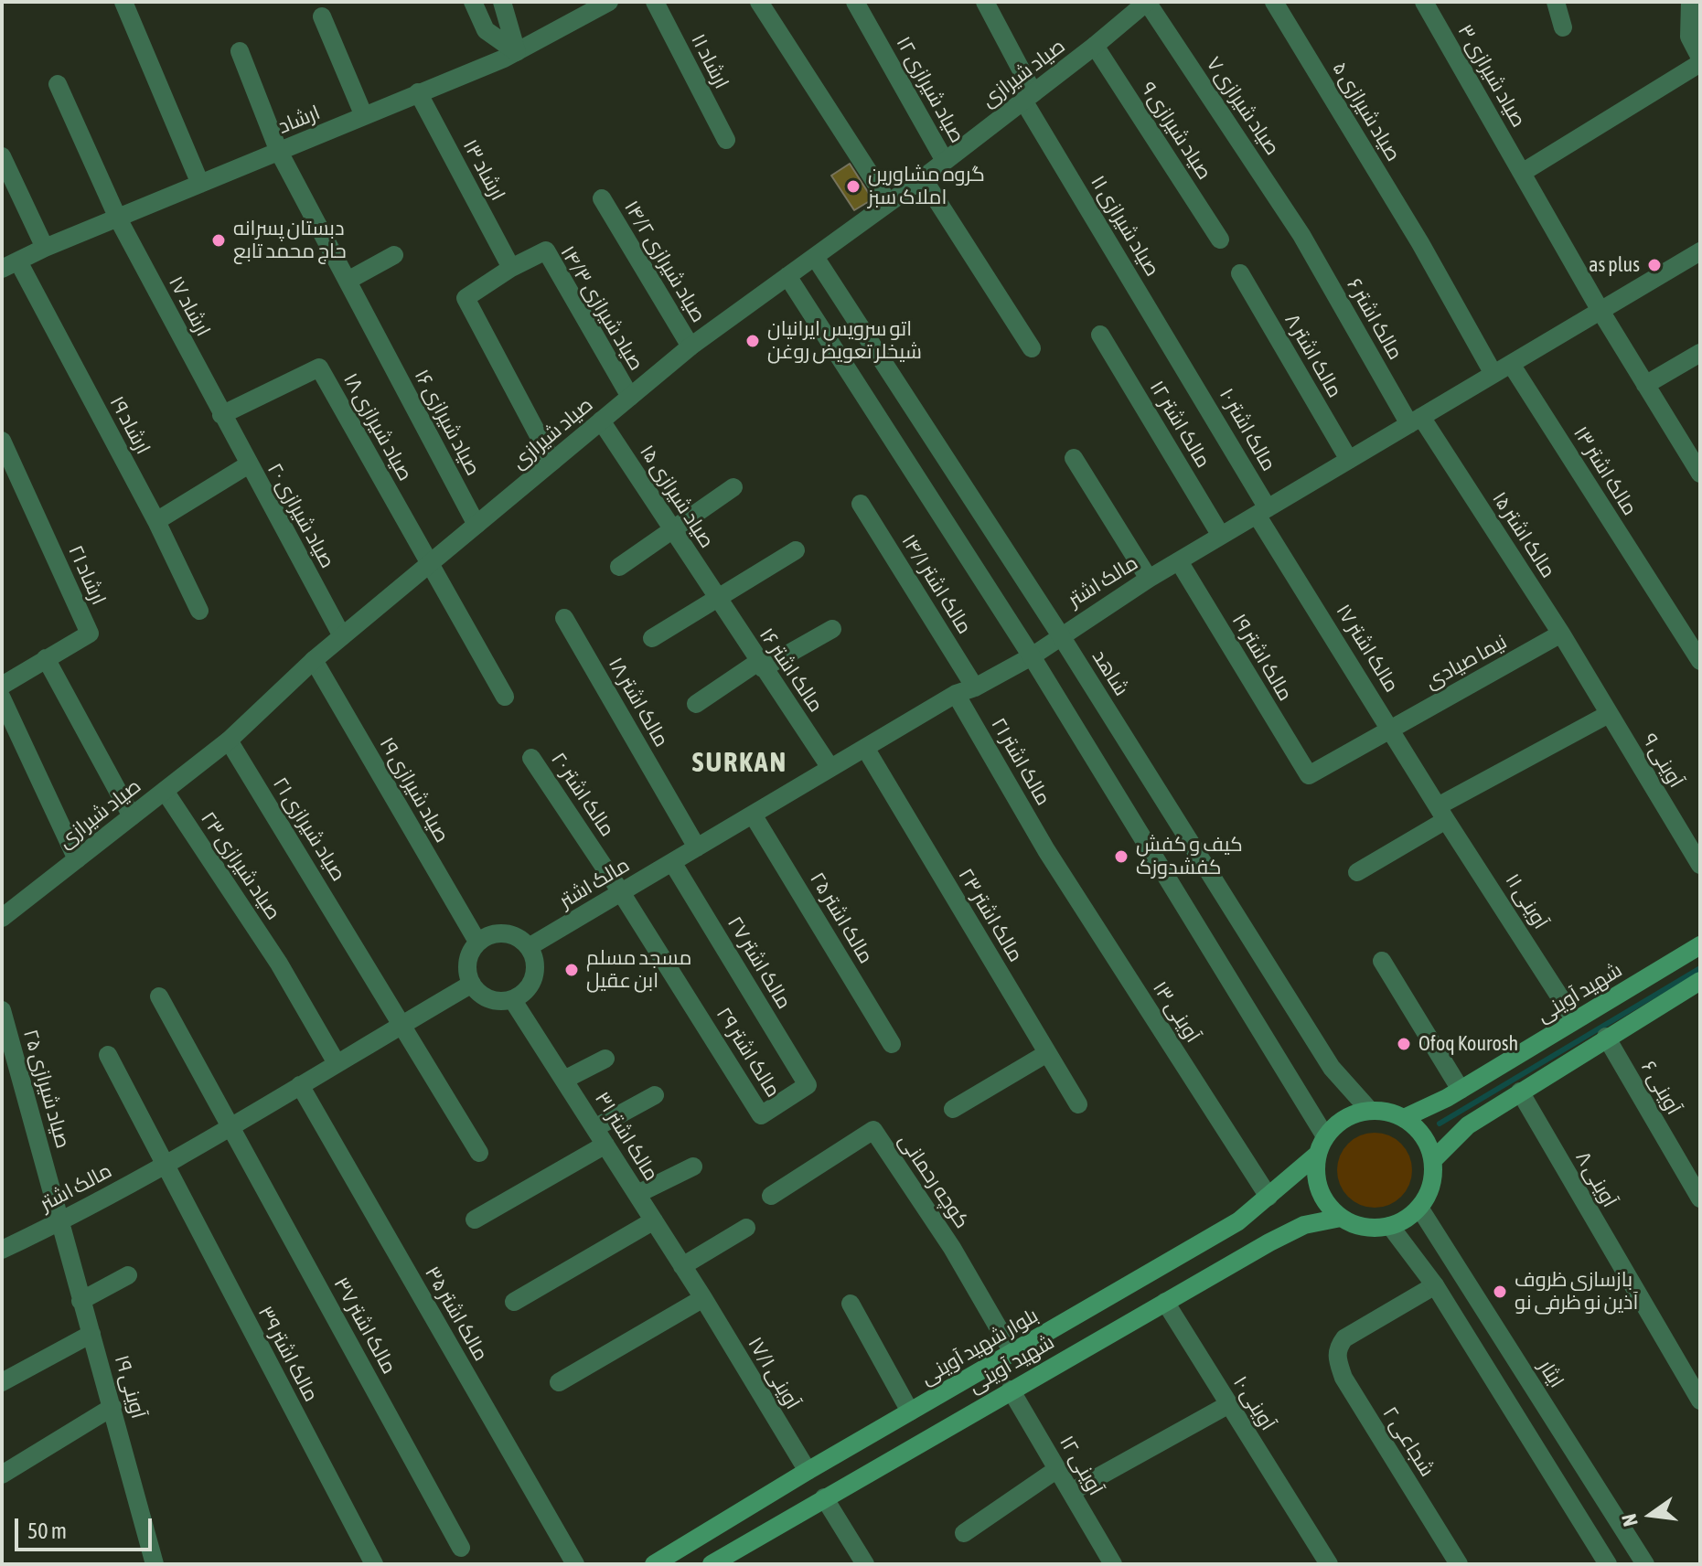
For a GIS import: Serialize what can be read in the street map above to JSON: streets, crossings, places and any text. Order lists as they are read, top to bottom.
{
  "streets": {
    "main road": ["شهید آوینی", "بلوار شهید آوینی"],
    "street": [
      "ارشاد ۱۱",
      "صیاد شیرازی",
      "صیاد شیرازی ۳",
      "صیاد شیرازی ۱۲",
      "صیاد شیرازی ۷",
      "صیاد شیرازی ۵",
      "ارشاد",
      "صیاد شیرازی ۹",
      "ارشاد ۱۳",
      "صیاد شیرازی ۱۱",
      "صیاد شیرازی ۱۴/۲",
      "ارشاد ۱۷",
      "صیاد شیرازی ۱۴/۳",
      "مالک اشتر ۶",
      "مالک اشتر ۸",
      "صیاد شیرازی ۱۶",
      "مالک اشتر ۱۲",
      "ارشاد ۱۹",
      "صیاد شیرازی ۱۸",
      "مالک اشتر ۱۰",
      "مالک اشتر ۱۳",
      "صیاد شیرازی ۱۵",
      "صیاد شیرازی ۲۰",
      "مالک اشتر ۱۵",
      "ارشاد ۲۱",
      "مالک اشتر",
      "مالک اشتر ۱۴/۱",
      "مالک اشتر ۱۷",
      "مالک اشتر ۱۹",
      "نیما صیادی",
      "مالک اشتر ۱۶",
      "شاهد",
      "مالک اشتر ۱۸",
      "۹ آوینی",
      "مالک اشتر ۲۱",
      "صیاد شیرازی ۱۹",
      "مالک اشتر ۲۰",
      "صیاد شیرازی ۲۱",
      "صیاد شیرازی ۲۳",
      "۱۱ آوینی",
      "مالک اشتر ۲۳",
      "مالک اشتر ۲۵",
      "مالک اشتر ۲۷",
      "آوینی ۱۳",
      "مالک اشتر ۲۹",
      "۶ آوینی",
      "صیاد شیرازی ۲۵",
      "مالک اشتر ۳۱",
      "۸ آوینی",
      "کوچه رحمانی",
      "مالک اشتر ۳۵",
      "مالک اشتر ۳۷",
      "مالک اشتر ۳۹",
      "آوینی ۱۷/۱",
      "ایثار",
      "آوینی ۱۹",
      "۱۰ آوینی",
      "شجاعی ۲",
      "۱۲ آوینی"
    ]
  },
  "crossings": [
    ["صیاد شیرازی", "صیاد شیرازی ۱۲"],
    ["صیاد شیرازی", "صیاد شیرازی ۷"],
    ["صیاد شیرازی", "صیاد شیرازی ۹"],
    ["صیاد شیرازی", "صیاد شیرازی ۱۱"],
    ["صیاد شیرازی", "صیاد شیرازی ۱۴/۲"],
    ["صیاد شیرازی", "صیاد شیرازی ۱۴/۳"],
    ["صیاد شیرازی", "صیاد شیرازی ۱۶"],
    ["صیاد شیرازی", "صیاد شیرازی ۱۸"],
    ["صیاد شیرازی", "صیاد شیرازی ۱۵"],
    ["صیاد شیرازی", "صیاد شیرازی ۲۰"],
    ["صیاد شیرازی", "شاهد"],
    ["صیاد شیرازی", "صیاد شیرازی ۱۹"],
    ["صیاد شیرازی", "صیاد شیرازی ۲۱"],
    ["صیاد شیرازی", "صیاد شیرازی ۲۳"],
    ["صیاد شیرازی ۳", "مالک اشتر"],
    ["صیاد شیرازی ۷", "مالک اشتر ۶"],
    ["صیاد شیرازی ۵", "مالک اشتر"],
    ["ارشاد", "ارشاد ۱۳"],
    ["ارشاد", "ارشاد ۱۷"],
    ["ارشاد", "صیاد شیرازی ۱۶"],
    ["ارشاد", "ارشاد ۱۹"],
    ["ارشاد ۱۳", "صیاد شیرازی ۱۴/۳"],
    ["صیاد شیرازی ۱۱", "مالک اشتر ۱۰"],
    ["ارشاد ۱۷", "صیاد شیرازی ۱۸"],
    ["ارشاد ۱۷", "صیاد شیرازی ۲۰"],
    ["مالک اشتر ۶", "مالک اشتر ۱۵"],
    ["مالک اشتر ۶", "مالک اشتر"],
    ["مالک اشتر ۸", "مالک اشتر"],
    ["مالک اشتر ۱۲", "مالک اشتر"],
    ["صیاد شیرازی ۱۸", "صیاد شیرازی ۲۰"],
    ["مالک اشتر ۱۰", "مالک اشتر"],
    ["مالک اشتر ۱۰", "مالک اشتر ۱۷"],
    ["مالک اشتر ۱۳", "مالک اشتر"],
    ["صیاد شیرازی ۱۵", "مالک اشتر ۱۶"],
    ["مالک اشتر ۱۵", "مالک اشتر"],
    ["مالک اشتر ۱۵", "نیما صیادی"],
    ["مالک اشتر ۱۵", "۹ آوینی"],
    ["مالک اشتر", "مالک اشتر ۱۴/۱"],
    ["مالک اشتر", "مالک اشتر ۱۷"],
    ["مالک اشتر", "مالک اشتر ۱۹"],
    ["مالک اشتر", "مالک اشتر ۱۶"],
    ["مالک اشتر", "شاهد"],
    ["مالک اشتر", "مالک اشتر ۱۸"],
    ["مالک اشتر", "مالک اشتر ۲۱"],
    ["مالک اشتر", "صیاد شیرازی ۱۹"],
    ["مالک اشتر", "مالک اشتر ۲۰"],
    ["مالک اشتر", "صیاد شیرازی ۲۱"],
    ["مالک اشتر", "صیاد شیرازی ۲۳"],
    ["مالک اشتر", "مالک اشتر ۲۳"],
    ["مالک اشتر", "مالک اشتر ۲۵"],
    ["مالک اشتر", "مالک اشتر ۲۷"],
    ["مالک اشتر", "مالک اشتر ۲۹"],
    ["مالک اشتر", "صیاد شیرازی ۲۵"],
    ["مالک اشتر", "مالک اشتر ۳۱"],
    ["مالک اشتر", "مالک اشتر ۳۵"],
    ["مالک اشتر", "مالک اشتر ۳۷"],
    ["مالک اشتر", "مالک اشتر ۳۹"],
    ["مالک اشتر", "آوینی ۱۹"],
    ["مالک اشتر ۱۷", "نیما صیادی"],
    ["مالک اشتر ۱۷", "۱۱ آوینی"],
    ["مالک اشتر ۱۹", "نیما صیادی"],
    ["شاهد", "شهید آوینی"],
    ["شاهد", "بلوار شهید آوینی"],
    ["شاهد", "ایثار"],
    ["مالک اشتر ۲۱", "آوینی ۱۳"],
    ["صیاد شیرازی ۱۹", "مالک اشتر ۳۱"],
    ["مالک اشتر ۲۰", "مالک اشتر ۲۹"],
    ["۱۱ آوینی", "شهید آوینی"],
    ["مالک اشتر ۲۷", "مالک اشتر ۲۹"],
    ["شهید آوینی", "بلوار شهید آوینی"],
    ["شهید آوینی", "ایثار"],
    ["شهید آوینی", "۱۰ آوینی"],
    ["شهید آوینی", "۱۲ آوینی"],
    ["آوینی ۱۳", "بلوار شهید آوینی"],
    ["صیاد شیرازی ۲۵", "آوینی ۱۹"],
    ["مالک اشتر ۳۱", "آوینی ۱۷/۱"],
    ["کوچه رحمانی", "بلوار شهید آوینی"],
    ["بلوار شهید آوینی", "آوینی ۱۷/۱"],
    ["بلوار شهید آوینی", "ایثار"]
  ],
  "districts": ["SURKAN"],
  "places": [
    "گروه مشاورین املاک سبز",
    "دبستان پسرانه حاج محمد تابع",
    "as plus",
    "اتو سرویس ایرانیان شیخلر تعویض روغن",
    "کیف و کفش کفشدوزک",
    "مسجد مسلم ابن عقیل",
    "Ofoq Kourosh",
    "بازسازی ظروف آذین نو ظرفی نو"
  ],
  "scale_bar": "50 m",
  "north": "left"
}
